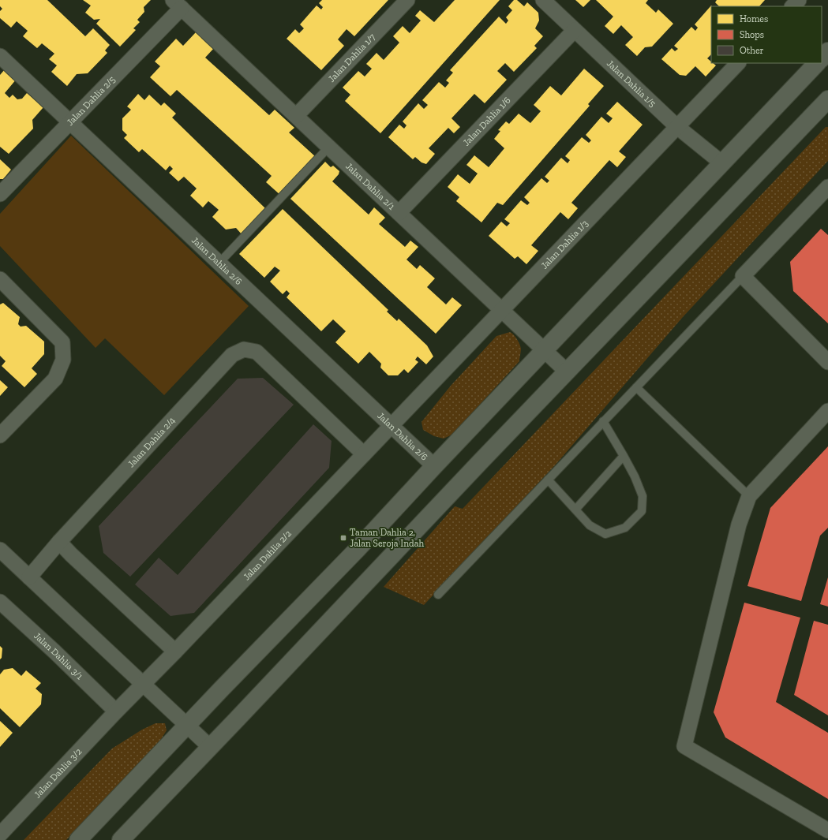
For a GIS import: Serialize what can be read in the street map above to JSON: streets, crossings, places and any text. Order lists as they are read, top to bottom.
{
  "streets": {
    "street": [
      "Jalan Dahlia 1/7",
      "Jalan Dahlia 1/5",
      "Jalan Dahlia 2/5",
      "Jalan Dahlia 1/6",
      "Jalan Dahlia 2/1",
      "Jalan Dahlia 1/3",
      "Jalan Dahlia 2/6",
      "Jalan Dahlia 2/4",
      "Jalan Dahlia 2/2",
      "Jalan Dahlia 3/1",
      "Jalan Dahlia 3/2"
    ]
  },
  "crossings": [
    ["Jalan Dahlia 1/7", "Jalan Dahlia 2/1"],
    ["Jalan Dahlia 1/5", "Jalan Dahlia 1/6"],
    ["Jalan Dahlia 1/5", "Jalan Dahlia 1/3"],
    ["Jalan Dahlia 2/5", "Jalan Dahlia 2/1"],
    ["Jalan Dahlia 2/5", "Jalan Dahlia 2/6"],
    ["Jalan Dahlia 1/6", "Jalan Dahlia 2/1"],
    ["Jalan Dahlia 2/1", "Jalan Dahlia 1/3"],
    ["Jalan Dahlia 1/3", "Jalan Dahlia 2/6"],
    ["Jalan Dahlia 1/3", "Jalan Dahlia 2/2"],
    ["Jalan Dahlia 2/6", "Jalan Dahlia 2/2"],
    ["Jalan Dahlia 2/4", "Jalan Dahlia 2/2"],
    ["Jalan Dahlia 2/2", "Jalan Dahlia 3/2"],
    ["Jalan Dahlia 3/1", "Jalan Dahlia 3/2"]
  ],
  "places": {
    "transit": ["Taman Dahlia 2, Jalan Seroja Indah"]
  },
  "legend": ["Homes", "Shops", "Other"]
}
